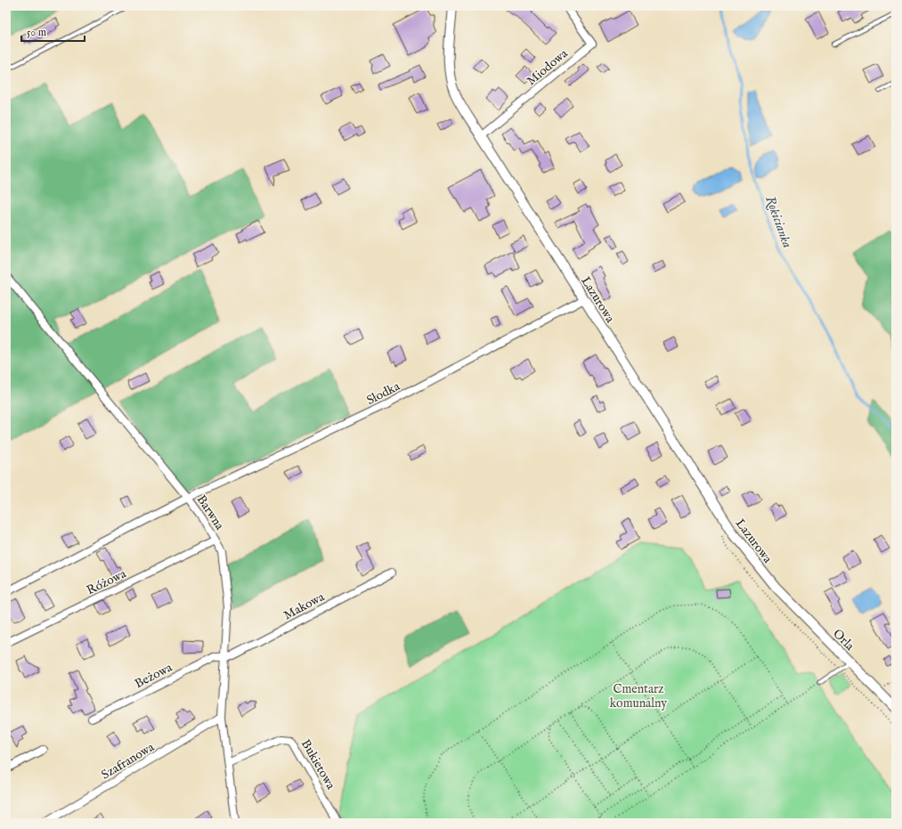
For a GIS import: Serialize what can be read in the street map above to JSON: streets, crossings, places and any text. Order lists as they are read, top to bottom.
{
  "streets": {
    "street": [
      "Miodowa",
      "Lazurowa",
      "Słodka",
      "Barwna",
      "Różowa",
      "Makowa",
      "Orla",
      "Beżowa",
      "Szafranowa",
      "Bukietowa"
    ]
  },
  "crossings": [
    ["Miodowa", "Lazurowa"],
    ["Lazurowa", "Słodka"],
    ["Lazurowa", "Orla"],
    ["Słodka", "Barwna"],
    ["Barwna", "Różowa"],
    ["Barwna", "Makowa"],
    ["Barwna", "Beżowa"],
    ["Barwna", "Szafranowa"],
    ["Barwna", "Bukietowa"],
    ["Makowa", "Beżowa"]
  ],
  "water": ["Rokicianka"],
  "parks": ["Cmentarz komunalny"],
  "scale_bar": "50 m"
}
